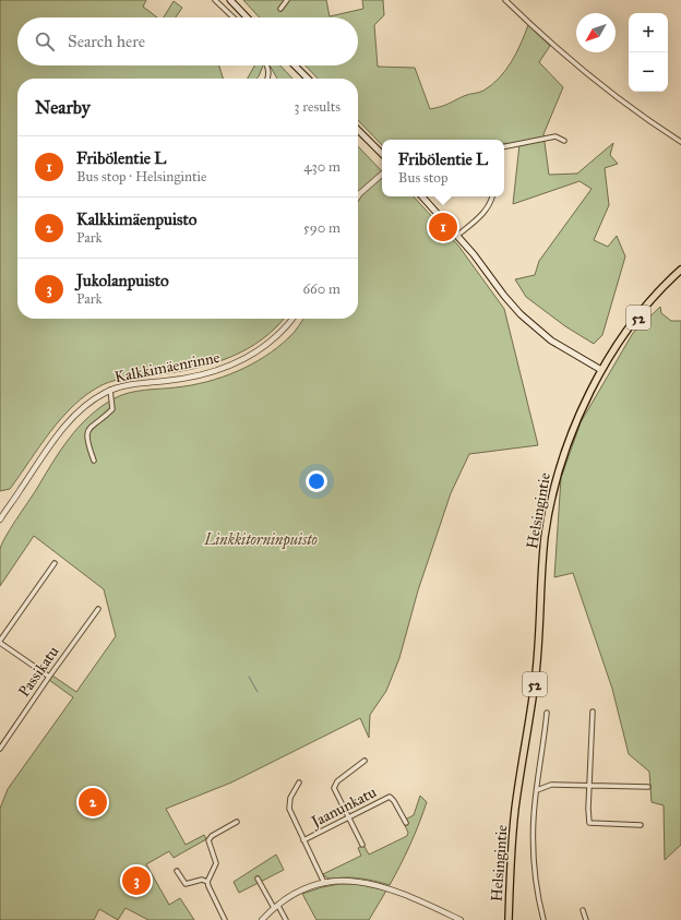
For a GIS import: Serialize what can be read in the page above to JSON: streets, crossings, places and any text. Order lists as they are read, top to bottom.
{
  "streets": {
    "main road": ["52", "Helsingintie"],
    "street": ["Kalkkimäenrinne", "Passikatu", "Jaanunkatu"]
  },
  "crossings": [
    ["52", "Helsingintie"]
  ],
  "parks": ["Linkkitorninpuisto"],
  "north": "bottom left",
  "page": {
    "map_buttons": ["+", "−"],
    "search": "Search here",
    "heading": ["Nearby", "3 results"],
    "list": [
      {
        "mark": "1",
        "name": "Fribölentie L",
        "note": "Bus stop · Helsingintie",
        "value": "430 m"
      },
      {
        "mark": "2",
        "name": "Kalkkimäenpuisto",
        "note": "Park",
        "value": "590 m"
      },
      {
        "mark": "3",
        "name": "Jukolanpuisto",
        "note": "Park",
        "value": "660 m"
      }
    ],
    "popup": ["Fribölentie L", "Bus stop"],
    "pins": ["1", "2", "3"]
  }
}
